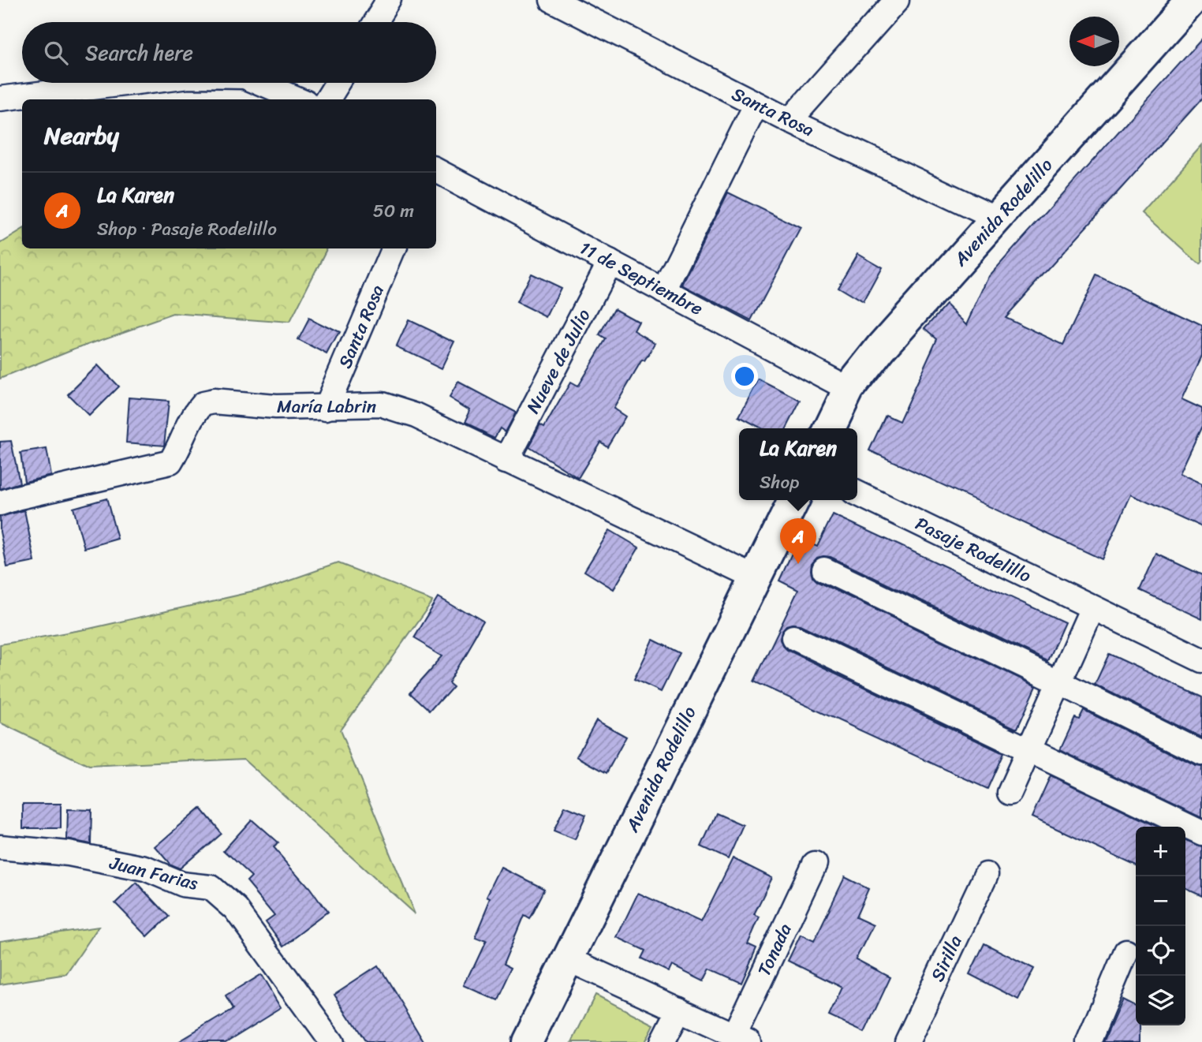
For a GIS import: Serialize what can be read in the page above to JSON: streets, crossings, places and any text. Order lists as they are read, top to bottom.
{
  "streets": {
    "street": [
      "Santa Rosa",
      "Avenida Rodelillo",
      "11 de Septiembre",
      "Nueve de Julio",
      "María Labrin",
      "Pasaje Rodelillo",
      "Juan Farias",
      "Tonada",
      "Sirilla"
    ]
  },
  "crossings": [
    ["Santa Rosa", "Avenida Rodelillo"],
    ["Santa Rosa", "María Labrin"],
    ["Avenida Rodelillo", "11 de Septiembre"],
    ["Avenida Rodelillo", "María Labrin"],
    ["11 de Septiembre", "Nueve de Julio"],
    ["Nueve de Julio", "María Labrin"]
  ],
  "north": "left",
  "page": {
    "search": "Search here",
    "heading": "Nearby",
    "list": [
      {
        "mark": "A",
        "name": "La Karen",
        "note": "Shop · Pasaje Rodelillo",
        "value": "50 m"
      }
    ],
    "popup": ["La Karen", "Shop"],
    "pins": "A",
    "map_buttons": ["+", "−"]
  }
}
